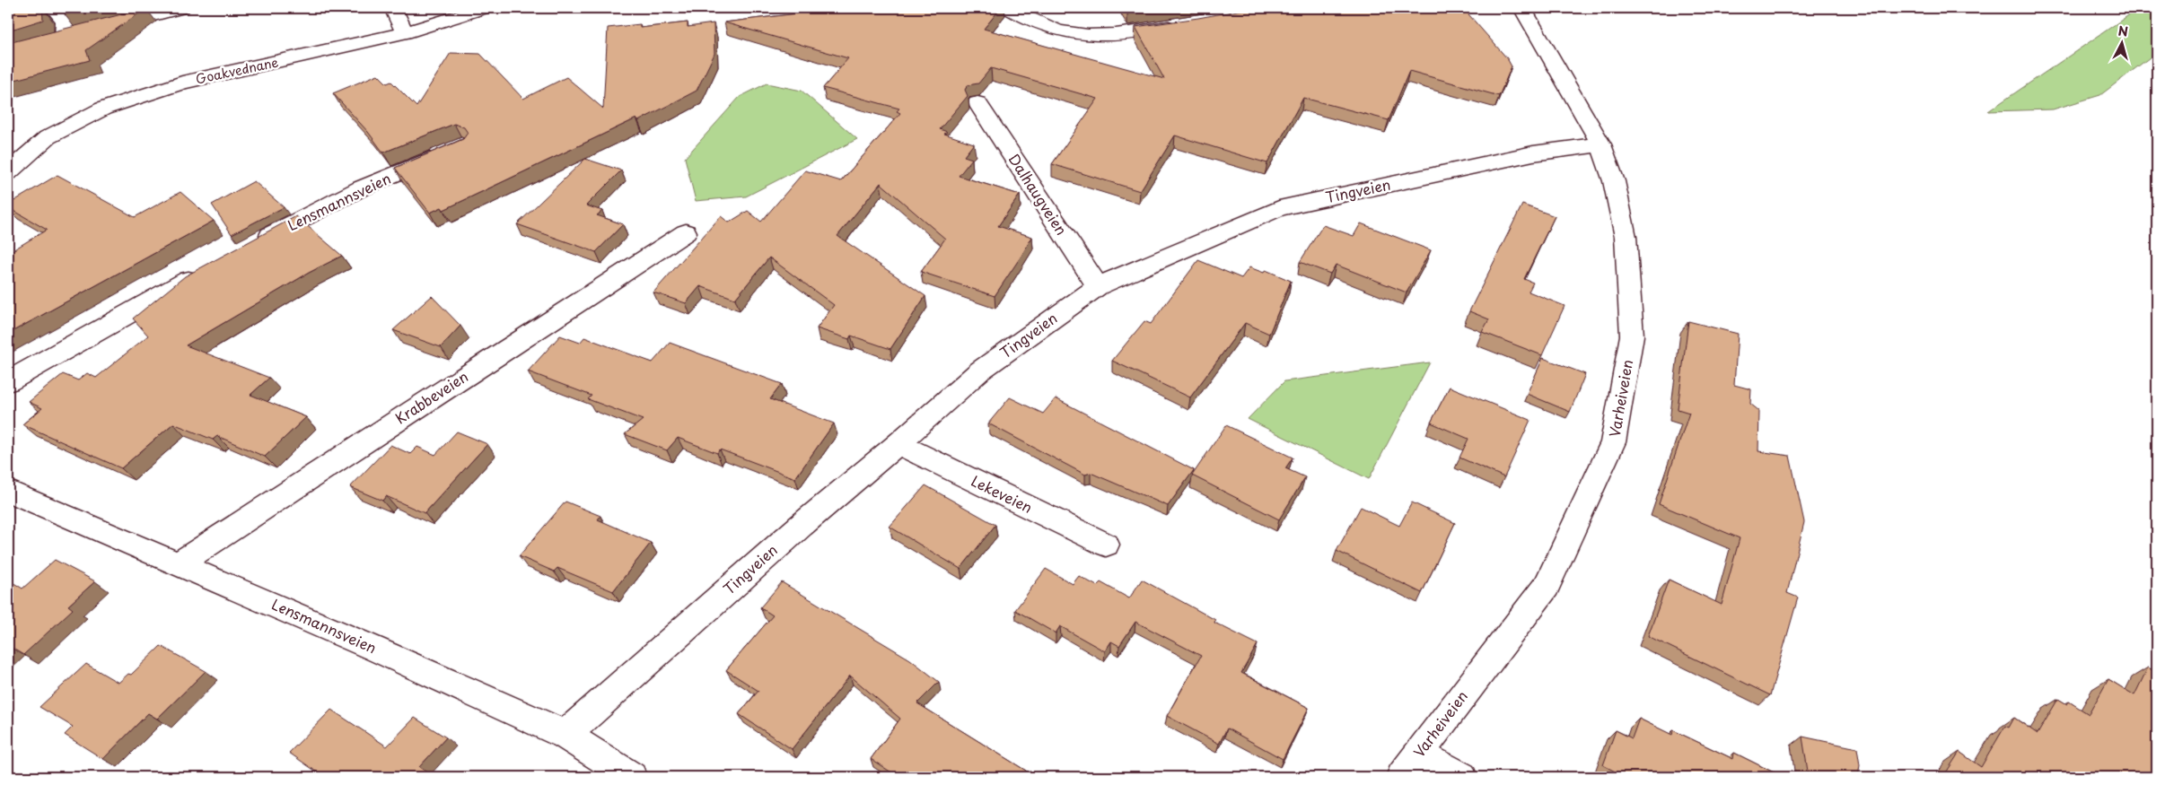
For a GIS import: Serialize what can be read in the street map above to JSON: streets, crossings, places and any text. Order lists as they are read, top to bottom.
{
  "streets": {
    "street": [
      "Goakvednane",
      "Tingveien",
      "Dalhaugveien",
      "Lensmannsveien",
      "Krabbeveien",
      "Varheiveien",
      "Lekeveien"
    ]
  },
  "crossings": [
    ["Tingveien", "Dalhaugveien"],
    ["Tingveien", "Lensmannsveien"],
    ["Tingveien", "Varheiveien"],
    ["Tingveien", "Lekeveien"],
    ["Lensmannsveien", "Krabbeveien"]
  ],
  "north": "top"
}
